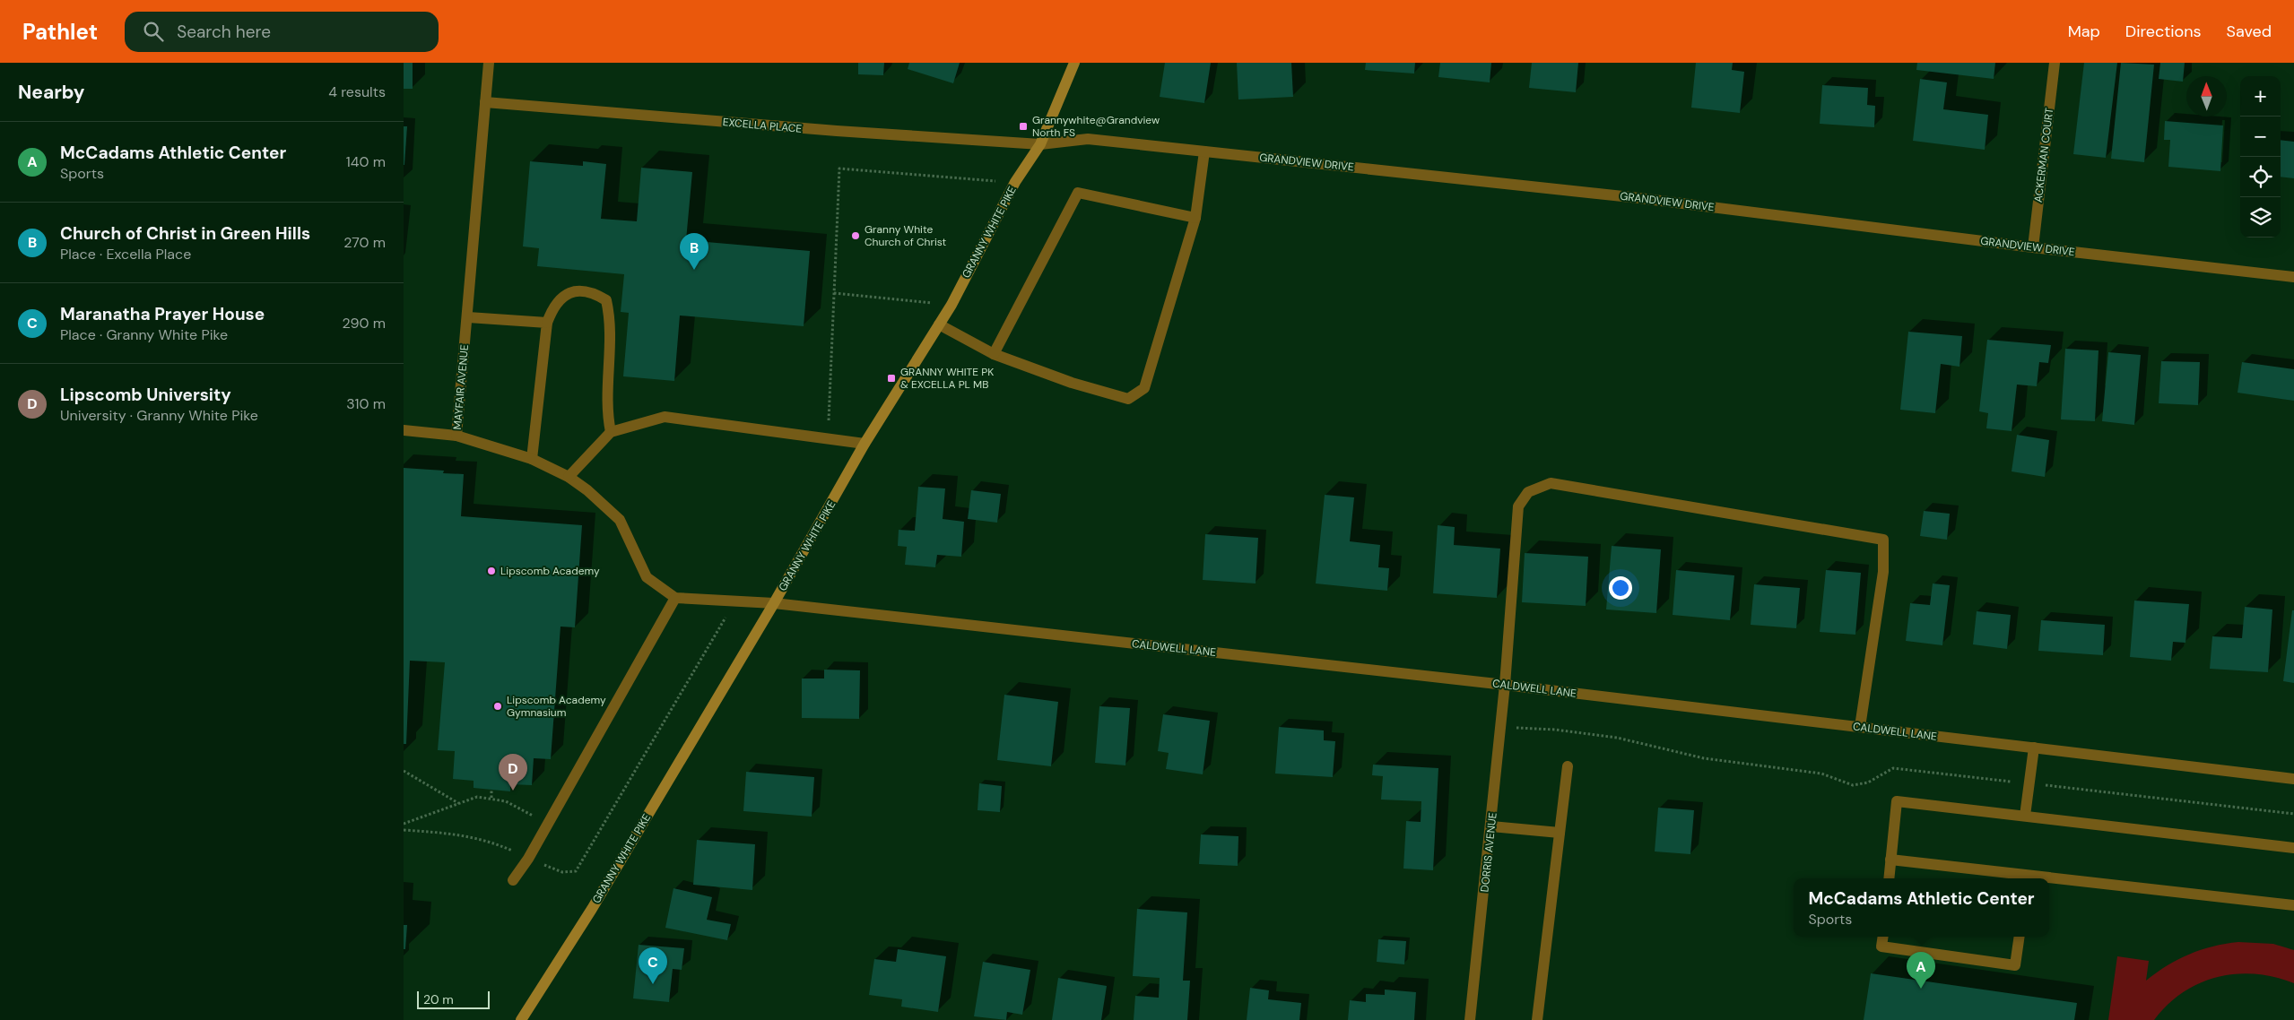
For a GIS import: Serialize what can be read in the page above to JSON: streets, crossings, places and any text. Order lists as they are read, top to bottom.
{
  "streets": {
    "main road": ["GRANNY WHITE PIKE"],
    "street": [
      "EXCELLA PLACE",
      "ACKERMAN COURT",
      "GRANDVIEW DRIVE",
      "MAYFAIR AVENUE",
      "CALDWELL LANE",
      "DORRIS AVENUE"
    ]
  },
  "crossings": [
    ["EXCELLA PLACE", "GRANDVIEW DRIVE"],
    ["EXCELLA PLACE", "GRANNY WHITE PIKE"],
    ["EXCELLA PLACE", "MAYFAIR AVENUE"],
    ["ACKERMAN COURT", "GRANDVIEW DRIVE"],
    ["GRANDVIEW DRIVE", "GRANNY WHITE PIKE"],
    ["GRANNY WHITE PIKE", "CALDWELL LANE"],
    ["CALDWELL LANE", "DORRIS AVENUE"]
  ],
  "places": {
    "transit": ["Grannywhite@Grandview North FS", "GRANNY WHITE PK & EXCELLA PL MB"],
    "other": ["Granny White Church of Christ", "Lipscomb Academy", "Lipscomb Academy Gymnasium"]
  },
  "scale_bar": "20 m",
  "north": "top",
  "page": {
    "header": "Pathlet",
    "search": "Search here",
    "nav": ["Map", "Directions", "Saved"],
    "heading": ["Nearby", "4 results"],
    "map_buttons": ["+", "−"],
    "list": [
      {
        "mark": "A",
        "name": "McCadams Athletic Center",
        "note": "Sports",
        "value": "140 m"
      },
      {
        "mark": "B",
        "name": "Church of Christ in Green Hills",
        "note": "Place · Excella Place",
        "value": "270 m"
      },
      {
        "mark": "C",
        "name": "Maranatha Prayer House",
        "note": "Place · Granny White Pike",
        "value": "290 m"
      },
      {
        "mark": "D",
        "name": "Lipscomb University",
        "note": "University · Granny White Pike",
        "value": "310 m"
      }
    ],
    "pins": [
      "B",
      "D",
      "C",
      "A"
    ],
    "popup": ["McCadams Athletic Center", "Sports"],
    "scale": "20 m"
  }
}
